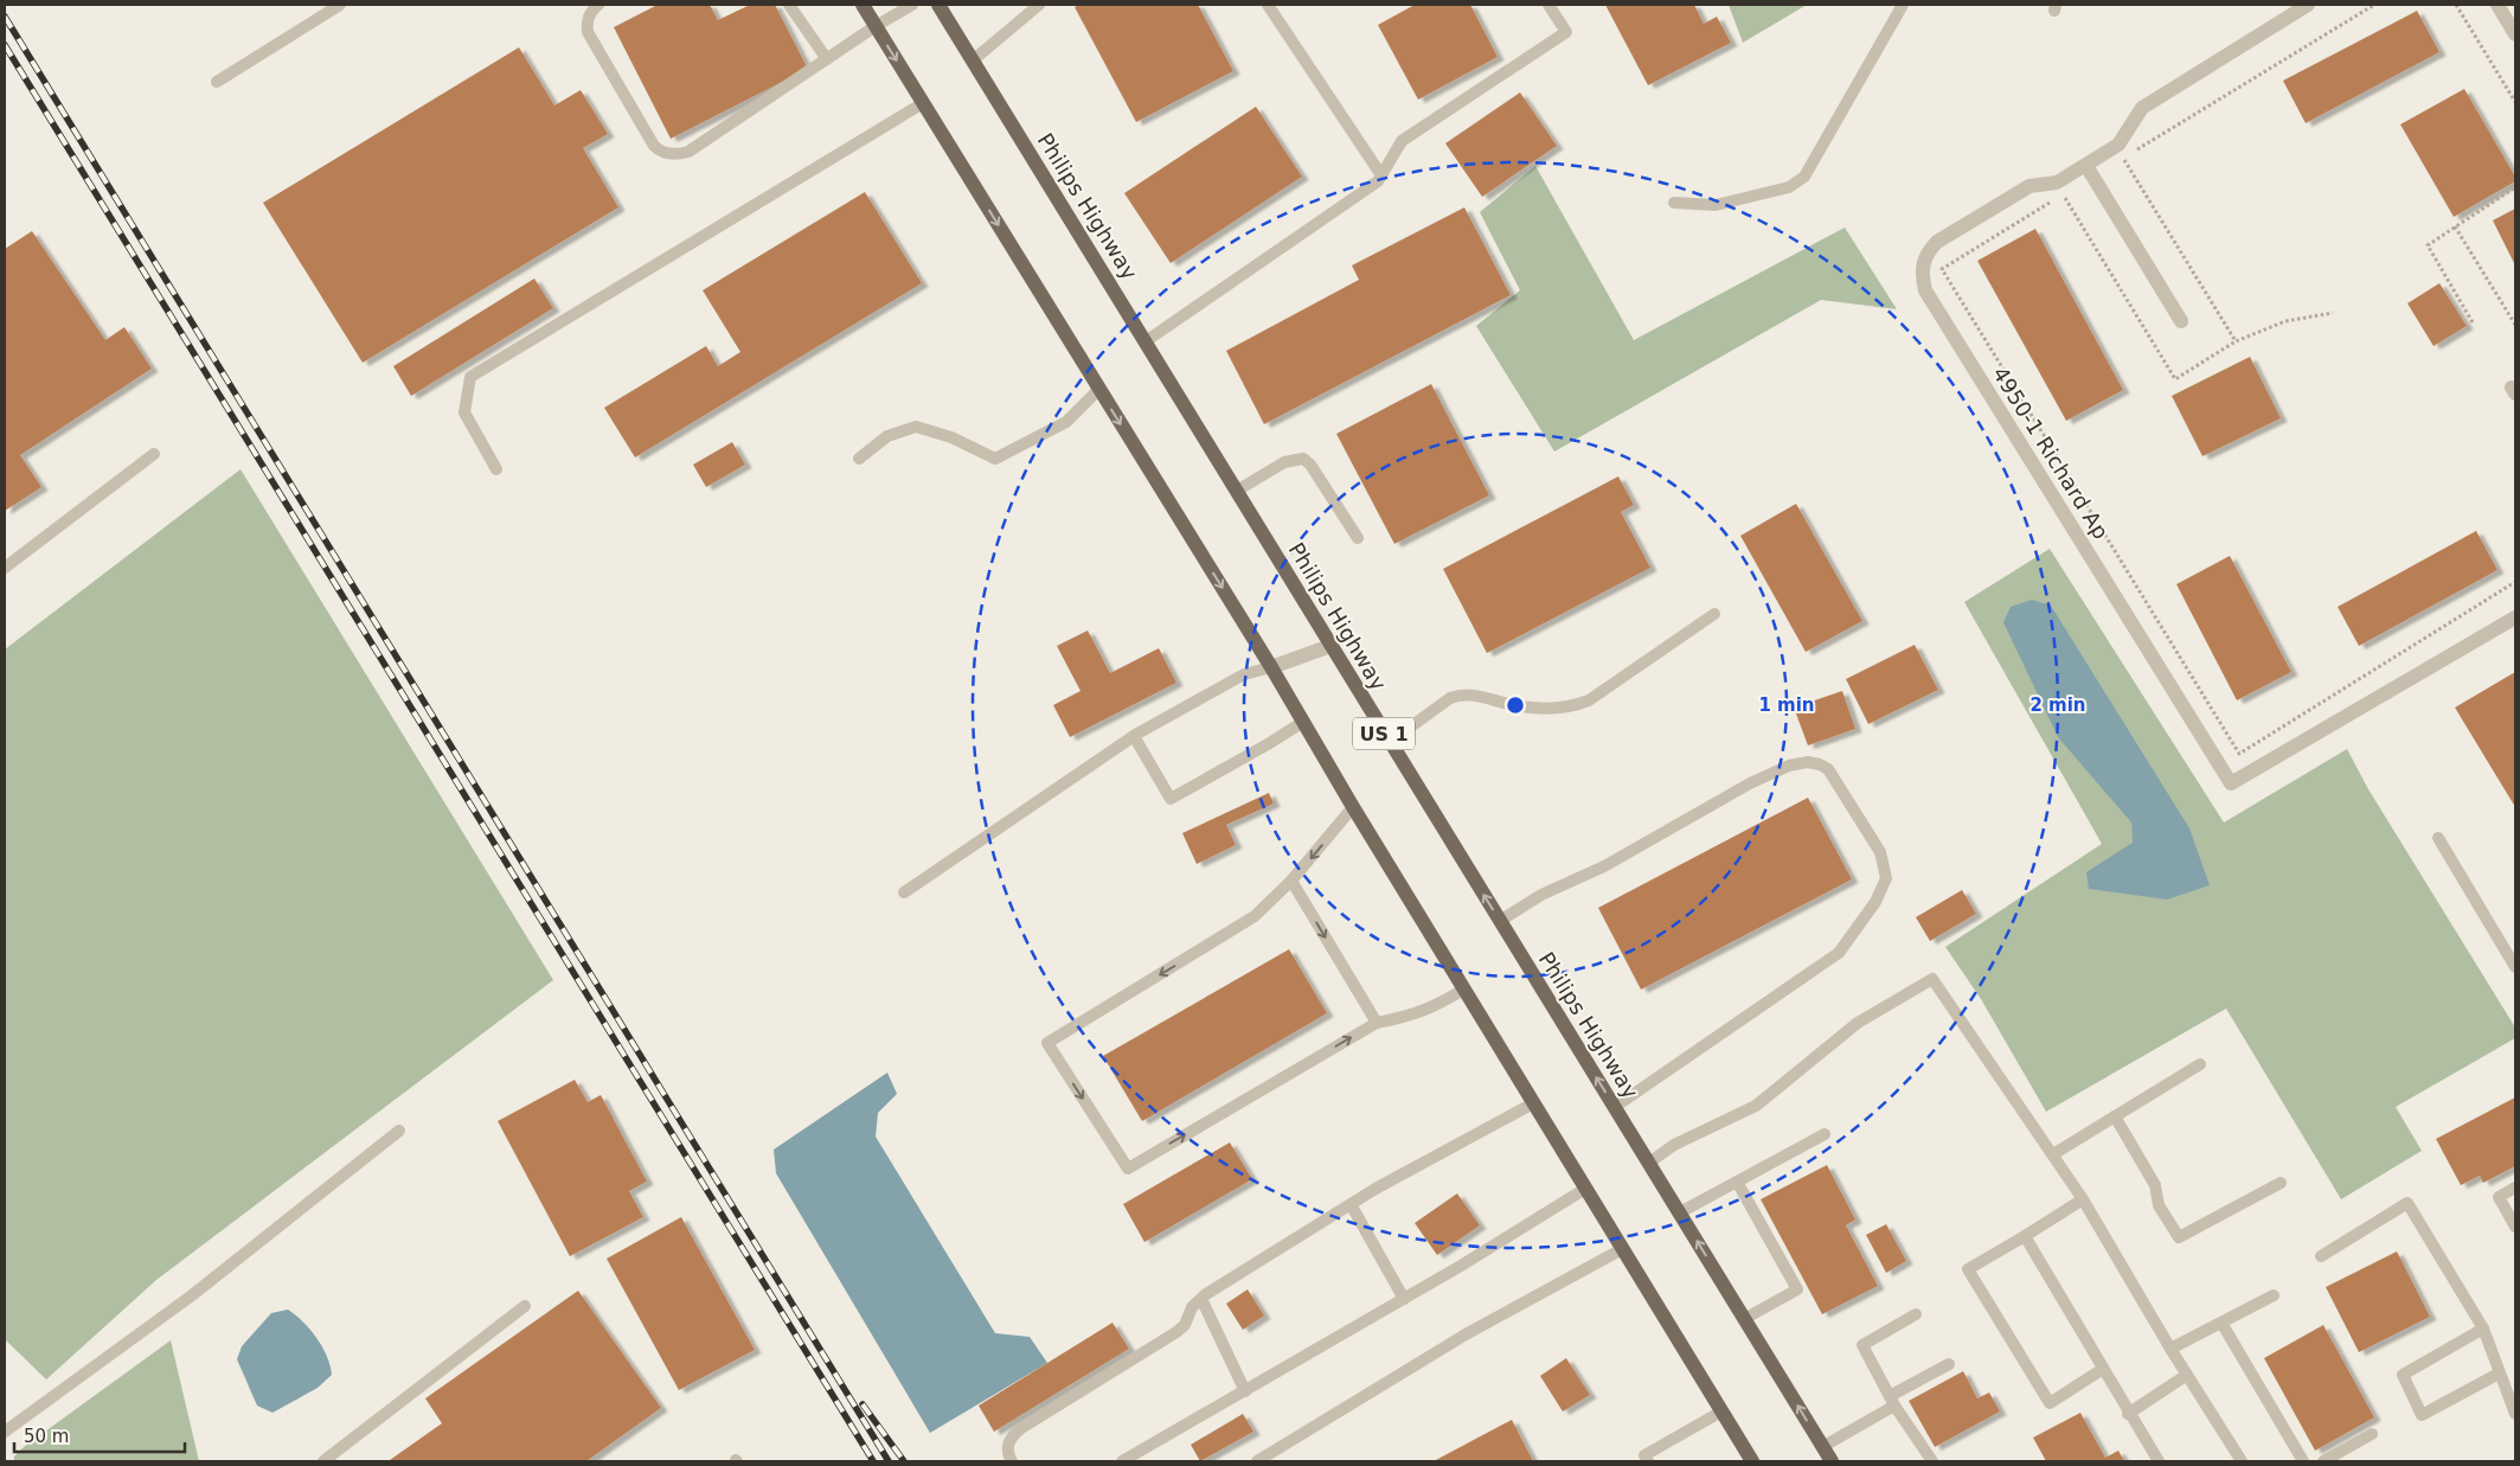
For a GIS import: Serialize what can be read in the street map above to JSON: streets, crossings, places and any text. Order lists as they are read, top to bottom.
{
  "streets": {
    "main road": ["Philips Highway", "US 1"],
    "street": ["4950-1 Richard Ap"]
  },
  "scale_bar": "50 m",
  "rings": ["1 min", "2 min"]
}
